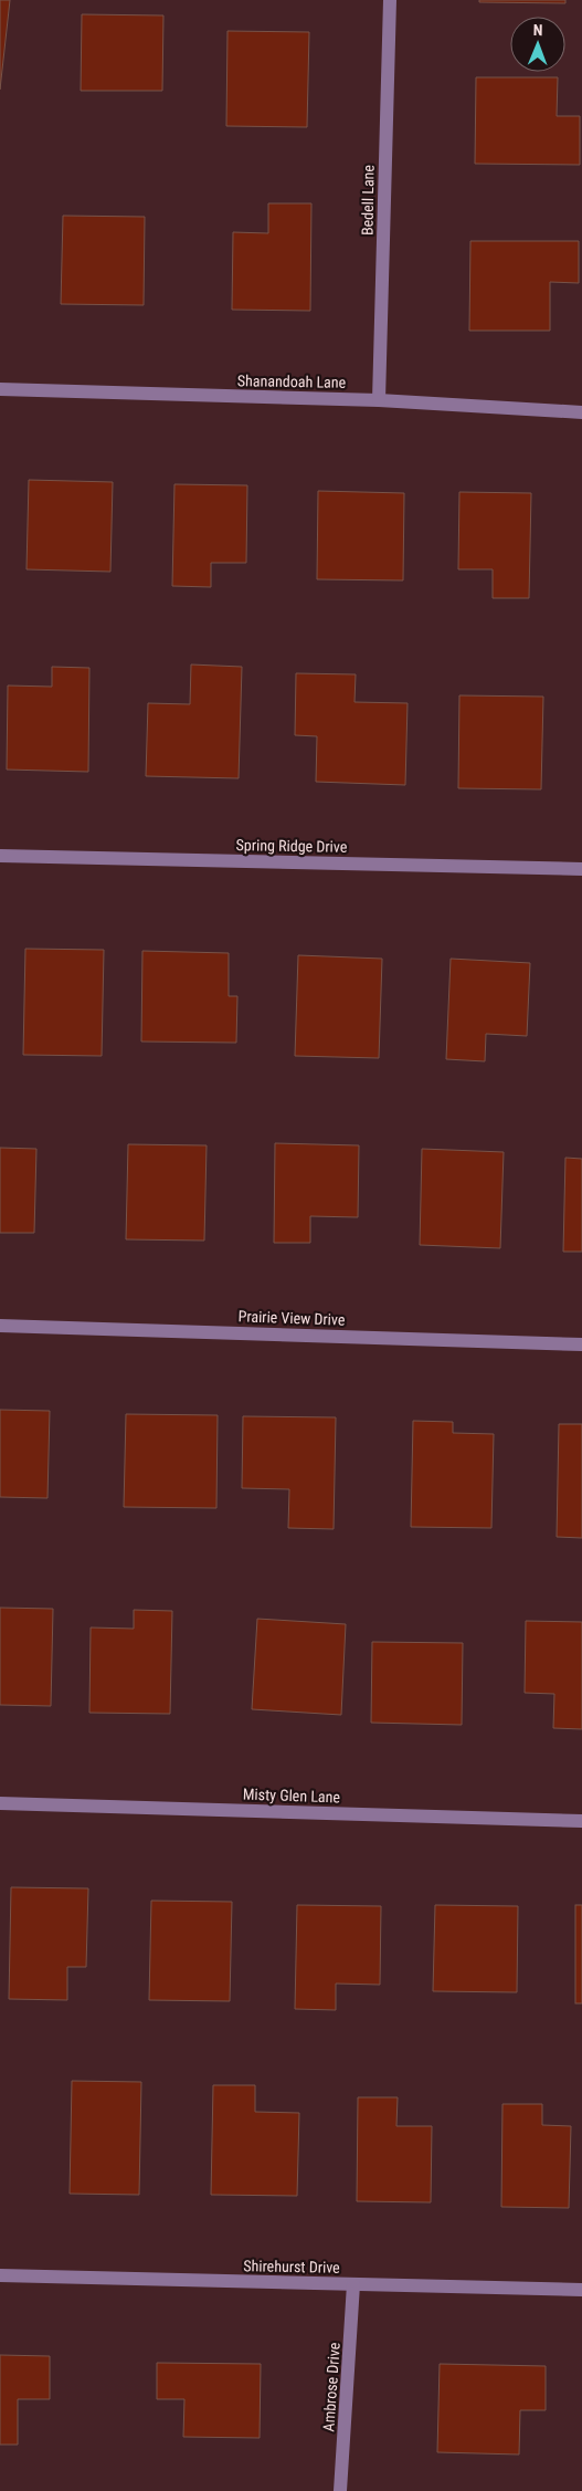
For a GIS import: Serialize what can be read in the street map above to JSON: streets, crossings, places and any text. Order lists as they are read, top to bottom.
{
  "streets": {
    "street": [
      "Bedell Lane",
      "Shanandoah Lane",
      "Spring Ridge Drive",
      "Prairie View Drive",
      "Misty Glen Lane",
      "Shirehurst Drive",
      "Ambrose Drive"
    ]
  },
  "crossings": [
    ["Bedell Lane", "Shanandoah Lane"],
    ["Shirehurst Drive", "Ambrose Drive"]
  ],
  "north": "top"
}
